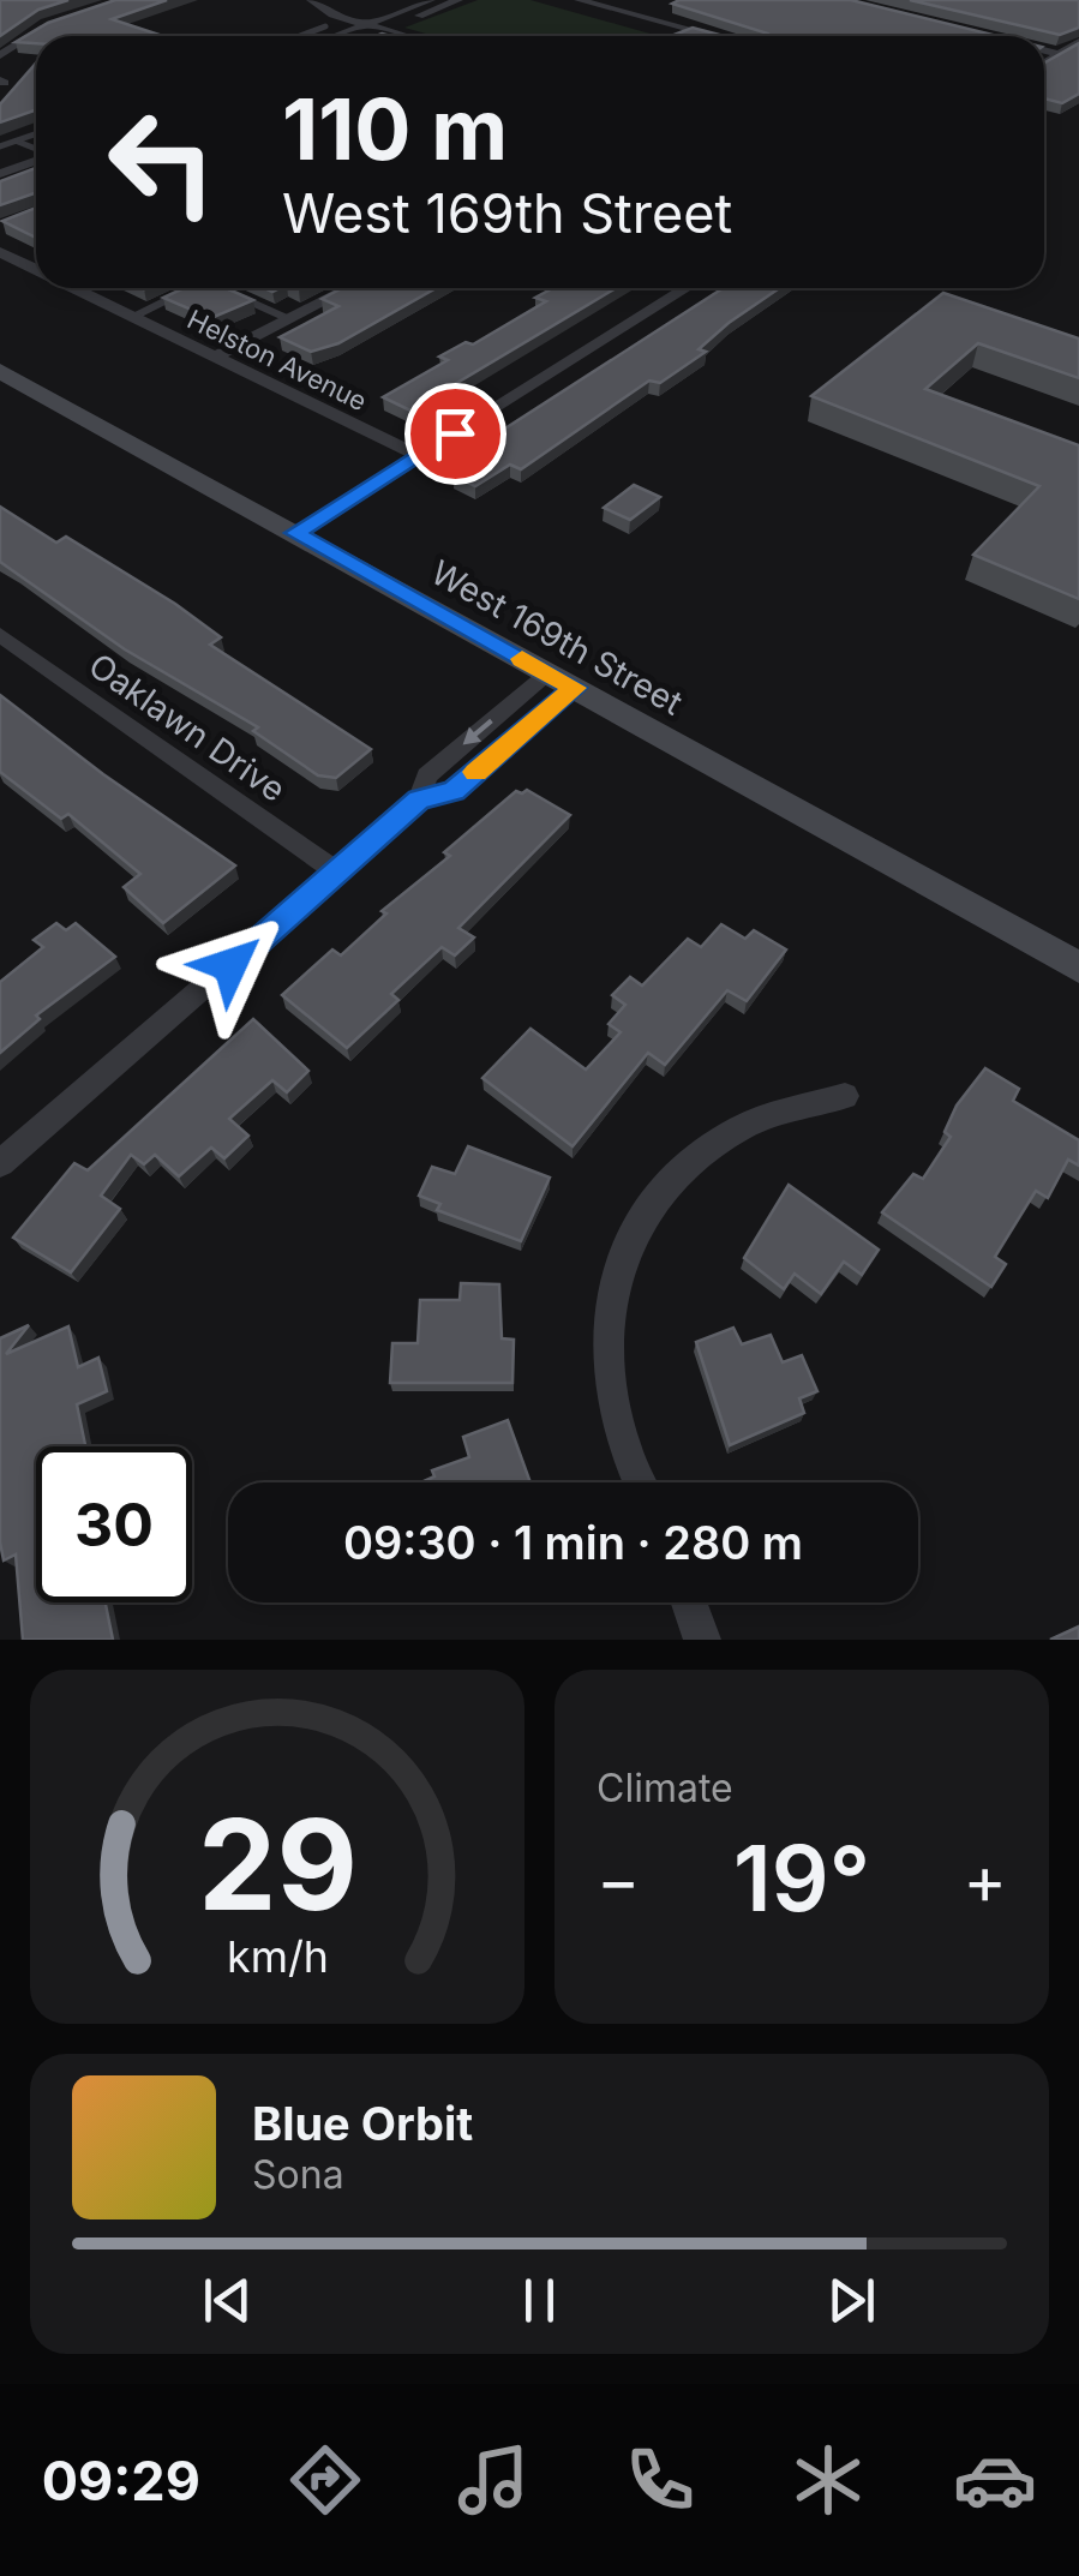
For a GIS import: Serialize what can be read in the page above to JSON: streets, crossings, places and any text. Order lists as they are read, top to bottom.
{
  "streets": {
    "street": ["Helston Avenue", "West 169th Street", "Oaklawn Drive"]
  },
  "page": {
    "turn": ["110 m", "West 169th Street"],
    "limit": "30",
    "trip": "09:30 · 1 min · 280 m",
    "tile": "Climate",
    "heat": ["−", "19°", "+"],
    "song": ["Blue Orbit", "Sona"],
    "tabs": "09:29",
    "gauge": ["29", "km/h"]
  }
}
